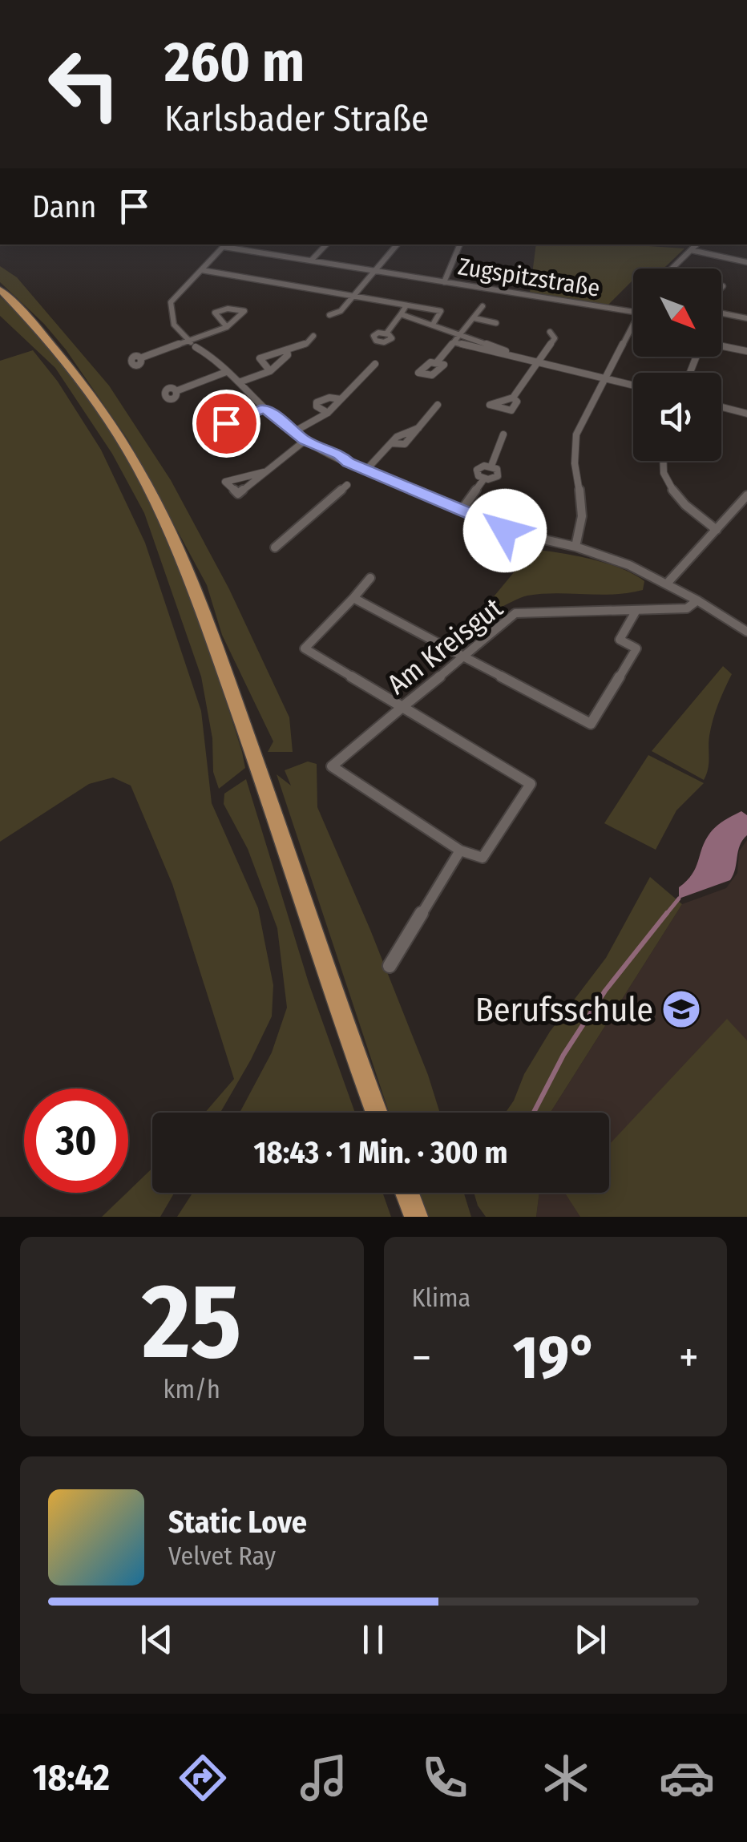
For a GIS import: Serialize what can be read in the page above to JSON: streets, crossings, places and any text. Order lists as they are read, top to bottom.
{
  "streets": {
    "street": ["Zugspitzstraße", "Am Kreisgut"]
  },
  "places": {
    "school or university": ["Berufsschule"]
  },
  "north": "bottom right",
  "page": {
    "turn": ["260 m", "Karlsbader Straße"],
    "then": "Dann",
    "limit": "30",
    "trip": "18:43 · 1 Min. · 300 m",
    "tile": [
      ["25", "km/h"],
      "Klima"
    ],
    "heat": ["−", "19°", "+"],
    "song": ["Static Love", "Velvet Ray"],
    "tabs": "18:42"
  }
}
